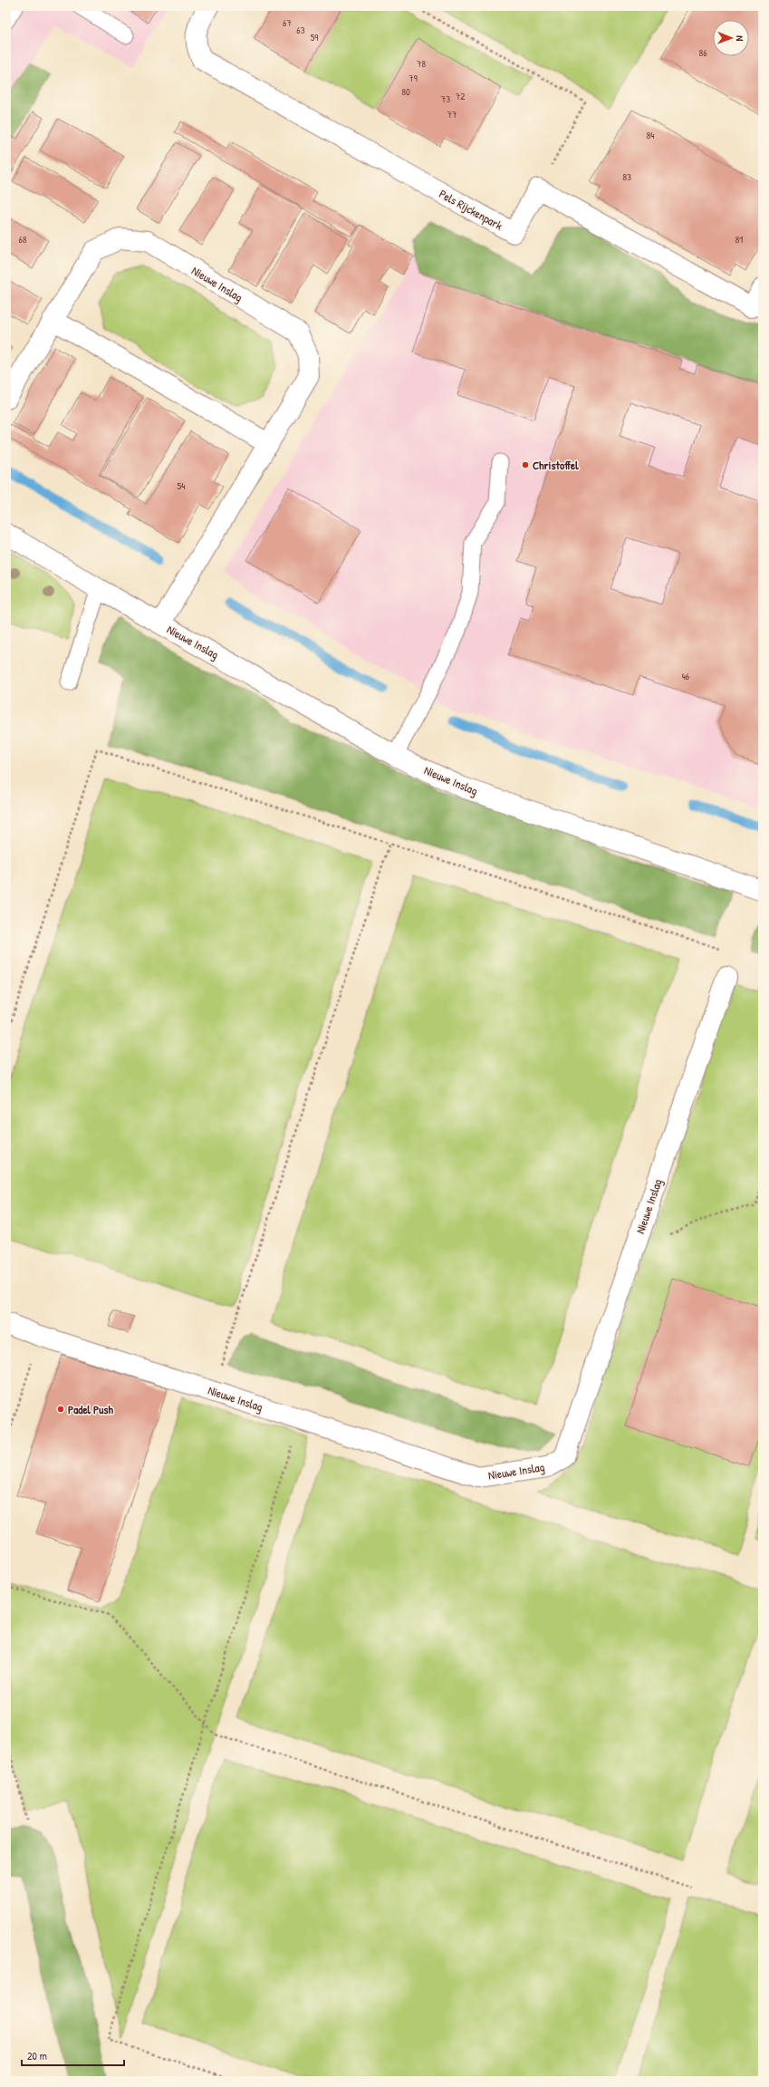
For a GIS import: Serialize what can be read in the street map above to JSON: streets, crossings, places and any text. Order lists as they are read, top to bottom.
{
  "streets": {
    "street": ["Pels Rijckenpark", "Nieuwe Inslag"]
  },
  "places": ["Christoffel", "Padel Push"],
  "house_numbers": [
    "67",
    "63",
    "59",
    "86",
    "78",
    "79",
    "80",
    "72",
    "73",
    "77",
    "84",
    "83",
    "68",
    "81",
    "54",
    "46"
  ],
  "scale_bar": "20 m",
  "north": "right"
}
